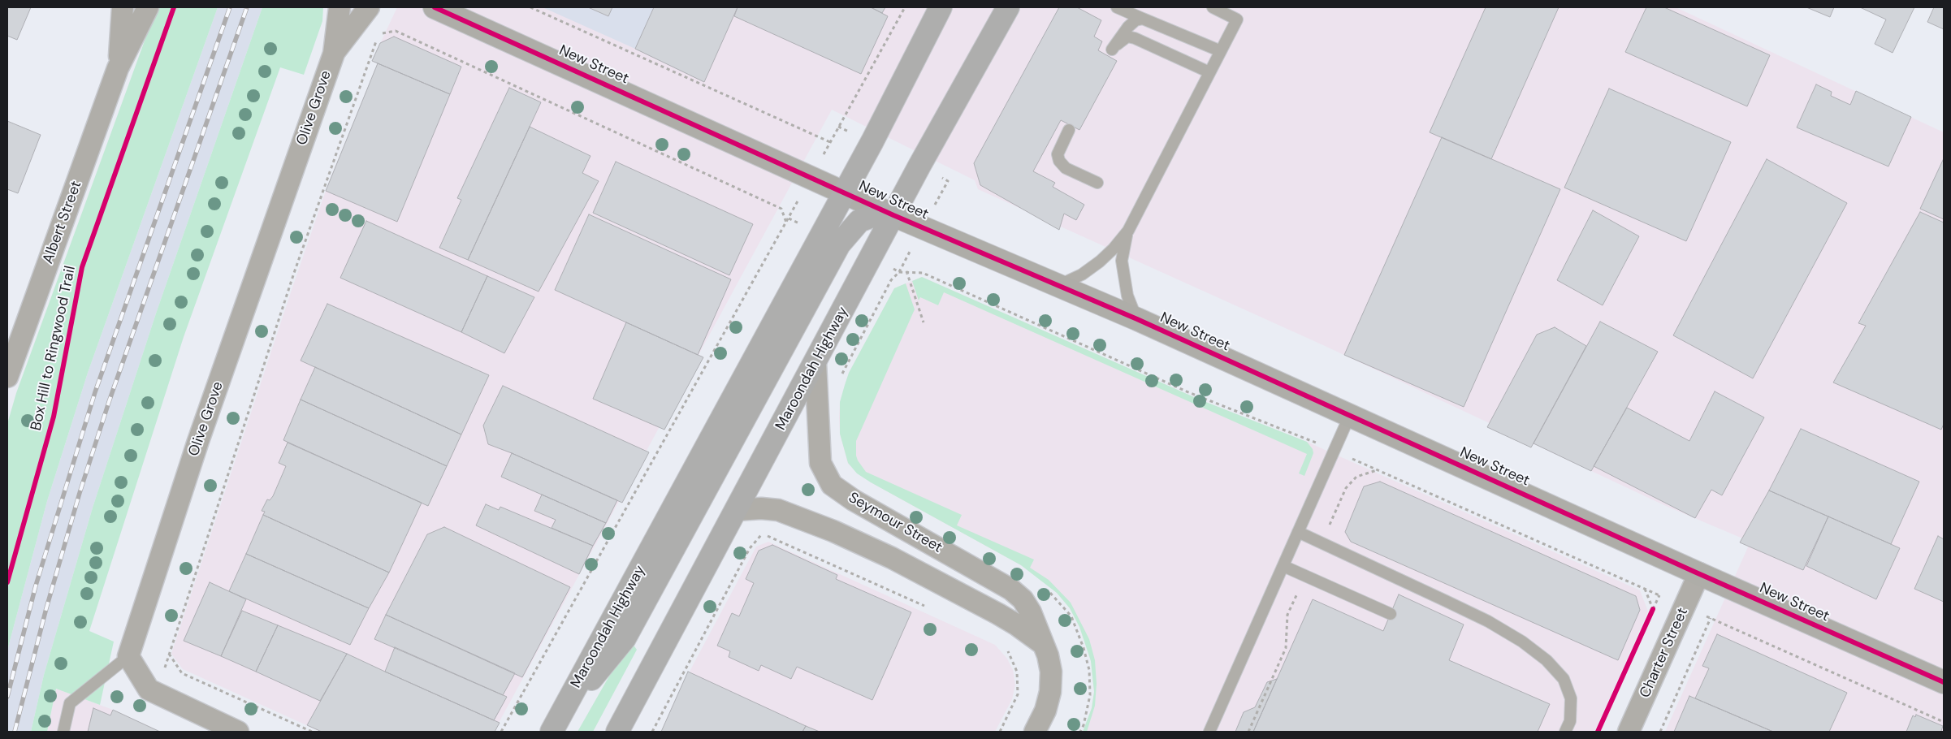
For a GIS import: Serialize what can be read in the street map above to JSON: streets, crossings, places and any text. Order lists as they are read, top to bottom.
{
  "streets": {
    "highway": ["Maroondah Highway"],
    "street": [
      "New Street",
      "Olive Grove",
      "Albert Street",
      "Seymour Street",
      "Charter Street"
    ],
    "cycle path": ["Box Hill to Ringwood Trail"]
  },
  "crossings": [
    ["New Street", "Maroondah Highway"],
    ["New Street", "Charter Street"],
    ["Maroondah Highway", "Seymour Street"]
  ]
}
